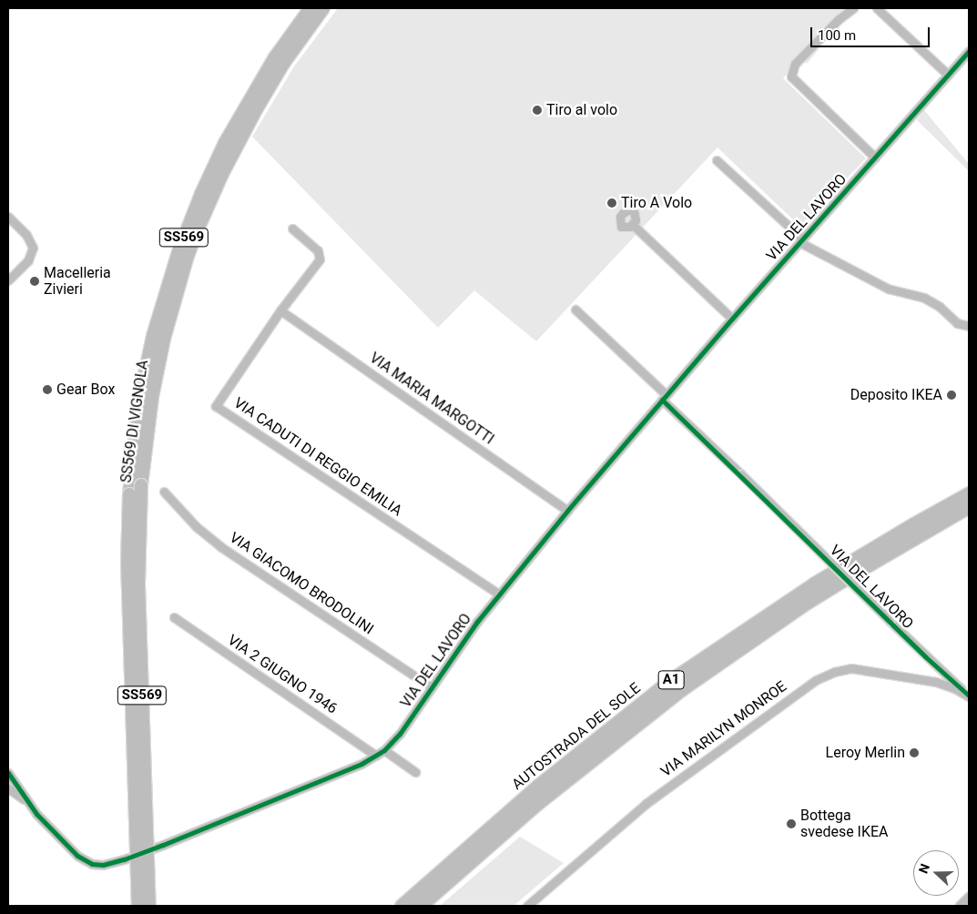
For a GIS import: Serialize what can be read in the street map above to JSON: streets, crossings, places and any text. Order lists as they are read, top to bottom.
{
  "streets": {
    "highway": [
      "SS569",
      "SS569 DI VIGNOLA",
      "A1",
      "AUTOSTRADA DEL SOLE"
    ],
    "street": [
      "VIA DEL LAVORO",
      "VIA MARIA MARGOTTI",
      "VIA CADUTI DI REGGIO EMILIA",
      "VIA GIACOMO BRODOLINI",
      "VIA 2 GIUGNO 1946",
      "VIA MARILYN MONROE"
    ]
  },
  "crossings": [
    ["VIA DEL LAVORO", "VIA MARIA MARGOTTI"],
    ["VIA DEL LAVORO", "VIA CADUTI DI REGGIO EMILIA"],
    ["VIA DEL LAVORO", "VIA GIACOMO BRODOLINI"],
    ["VIA DEL LAVORO", "VIA 2 GIUGNO 1946"],
    ["VIA DEL LAVORO", "VIA MARILYN MONROE"],
    ["VIA MARIA MARGOTTI", "VIA CADUTI DI REGGIO EMILIA"]
  ],
  "places": [
    "Tiro al volo",
    "Tiro A Volo",
    "Macelleria Zivieri",
    "Gear Box",
    "Deposito IKEA",
    "Leroy Merlin",
    "Bottega svedese IKEA"
  ],
  "scale_bar": "100 m",
  "north": "left"
}
